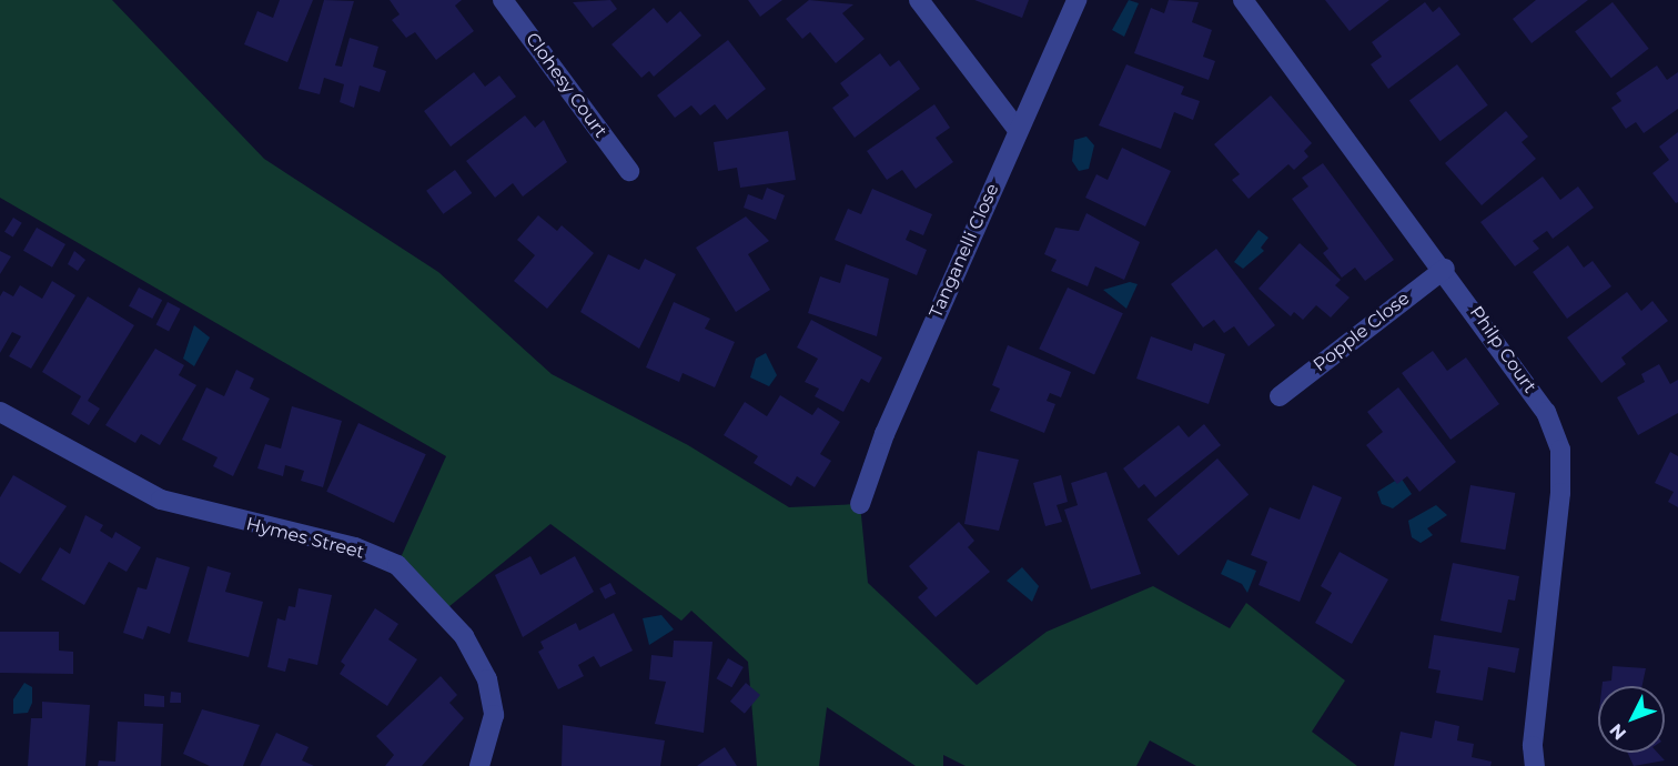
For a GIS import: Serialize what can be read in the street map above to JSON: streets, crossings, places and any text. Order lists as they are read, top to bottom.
{
  "streets": {
    "street": [
      "Clohesy Court",
      "Tanganelli Close",
      "Popple Close",
      "Philp Court",
      "Hymes Street"
    ]
  },
  "crossings": [
    ["Popple Close", "Philp Court"]
  ],
  "north": "bottom left"
}
